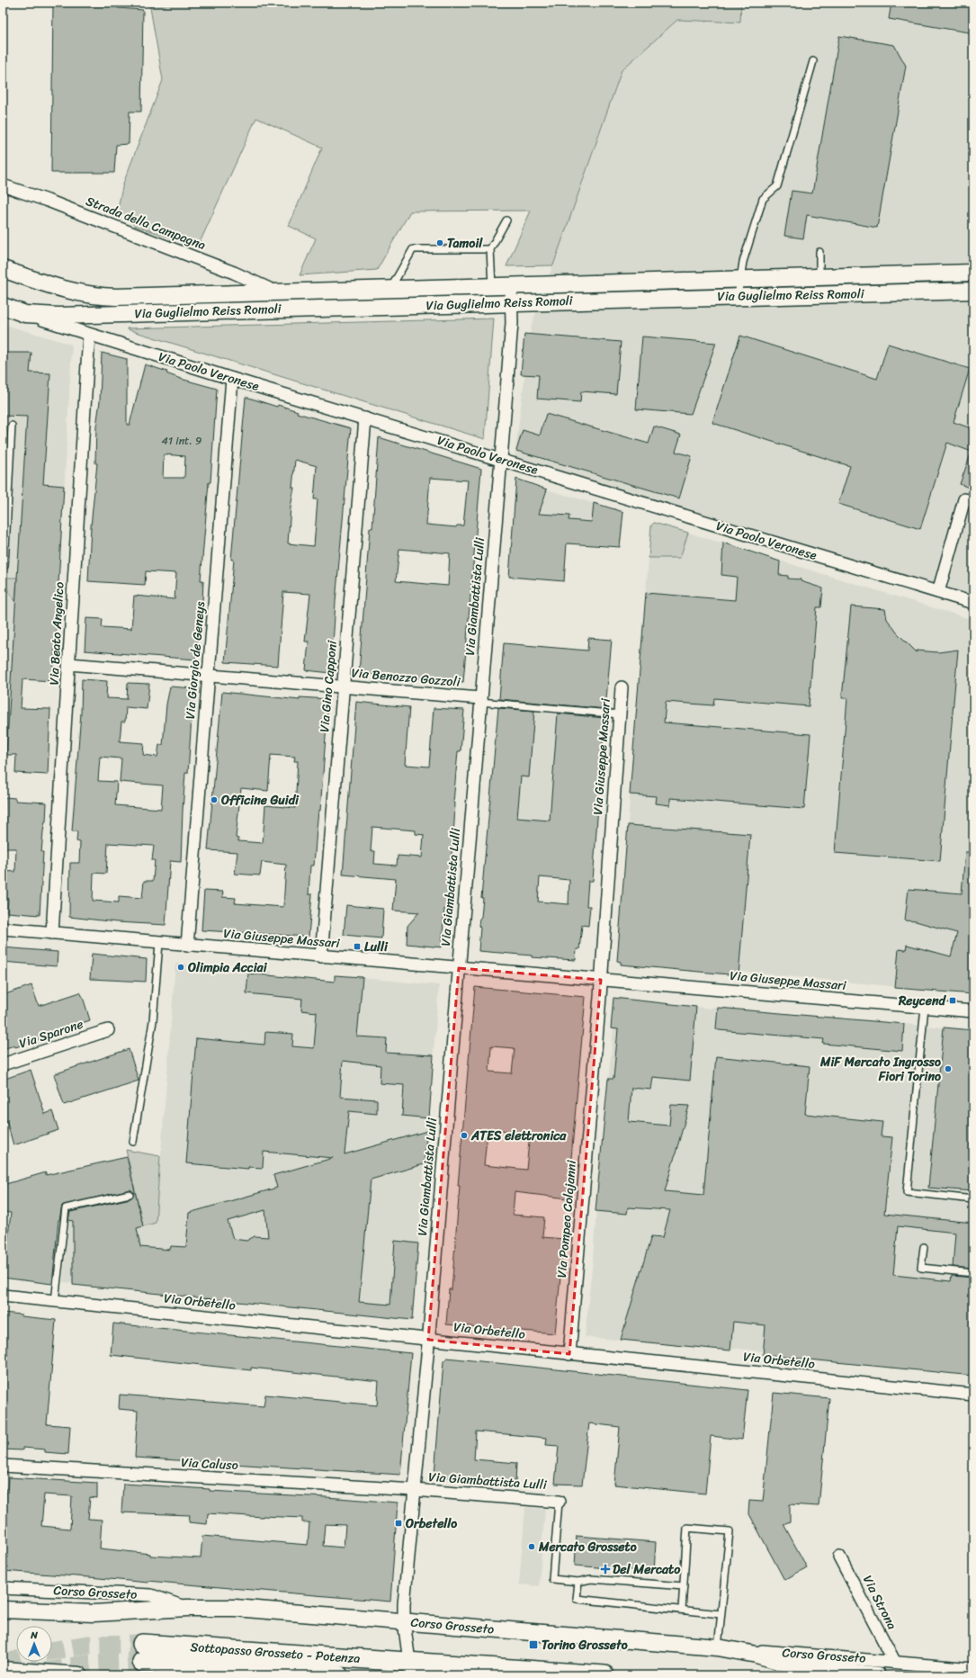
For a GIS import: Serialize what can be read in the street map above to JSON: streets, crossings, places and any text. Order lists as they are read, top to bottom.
{
  "streets": {
    "main road": [
      "Via Guglielmo Reiss Romoli",
      "Via Paolo Veronese",
      "Corso Grosseto",
      "Sottopasso Grosseto - Potenza"
    ],
    "street": [
      "Strada della Campagna",
      "Via Giambattista Lulli",
      "Via Beato Angelico",
      "Via Giorgio de Geneys",
      "Via Benozzo Gozzoli",
      "Via Gino Capponi",
      "Via Giuseppe Massari",
      "Via Sparone",
      "Via Pompeo Colajanni",
      "Via Orbetello",
      "Via Caluso",
      "Via Strona"
    ]
  },
  "crossings": [
    ["Strada della Campagna", "Via Guglielmo Reiss Romoli"],
    ["Via Guglielmo Reiss Romoli", "Via Paolo Veronese"],
    ["Via Guglielmo Reiss Romoli", "Via Giambattista Lulli"],
    ["Via Paolo Veronese", "Via Giambattista Lulli"],
    ["Via Paolo Veronese", "Via Beato Angelico"],
    ["Via Paolo Veronese", "Via Giorgio de Geneys"],
    ["Via Paolo Veronese", "Via Gino Capponi"],
    ["Via Giambattista Lulli", "Via Benozzo Gozzoli"],
    ["Via Giambattista Lulli", "Via Giuseppe Massari"],
    ["Via Giambattista Lulli", "Via Orbetello"],
    ["Via Giambattista Lulli", "Via Caluso"],
    ["Via Giambattista Lulli", "Corso Grosseto"],
    ["Via Giambattista Lulli", "Sottopasso Grosseto - Potenza"],
    ["Via Beato Angelico", "Via Benozzo Gozzoli"],
    ["Via Beato Angelico", "Via Giuseppe Massari"],
    ["Via Giorgio de Geneys", "Via Benozzo Gozzoli"],
    ["Via Giorgio de Geneys", "Via Giuseppe Massari"],
    ["Via Benozzo Gozzoli", "Via Gino Capponi"],
    ["Via Gino Capponi", "Via Giuseppe Massari"],
    ["Via Giuseppe Massari", "Via Pompeo Colajanni"],
    ["Via Pompeo Colajanni", "Via Orbetello"],
    ["Corso Grosseto", "Via Strona"]
  ],
  "places": {
    "other": [
      "Tamoil",
      "Officine Guidi",
      "Olimpia Acciai",
      "MiF Mercato Ingrosso Fiori Torino",
      "ATES elettronica",
      "Mercato Grosseto"
    ],
    "transit": [
      "Lulli",
      "Reycend",
      "Orbetello",
      "Torino Grosseto"
    ],
    "health": ["Del Mercato"]
  },
  "house_numbers": ["41 int. 9"],
  "north": "top"
}
